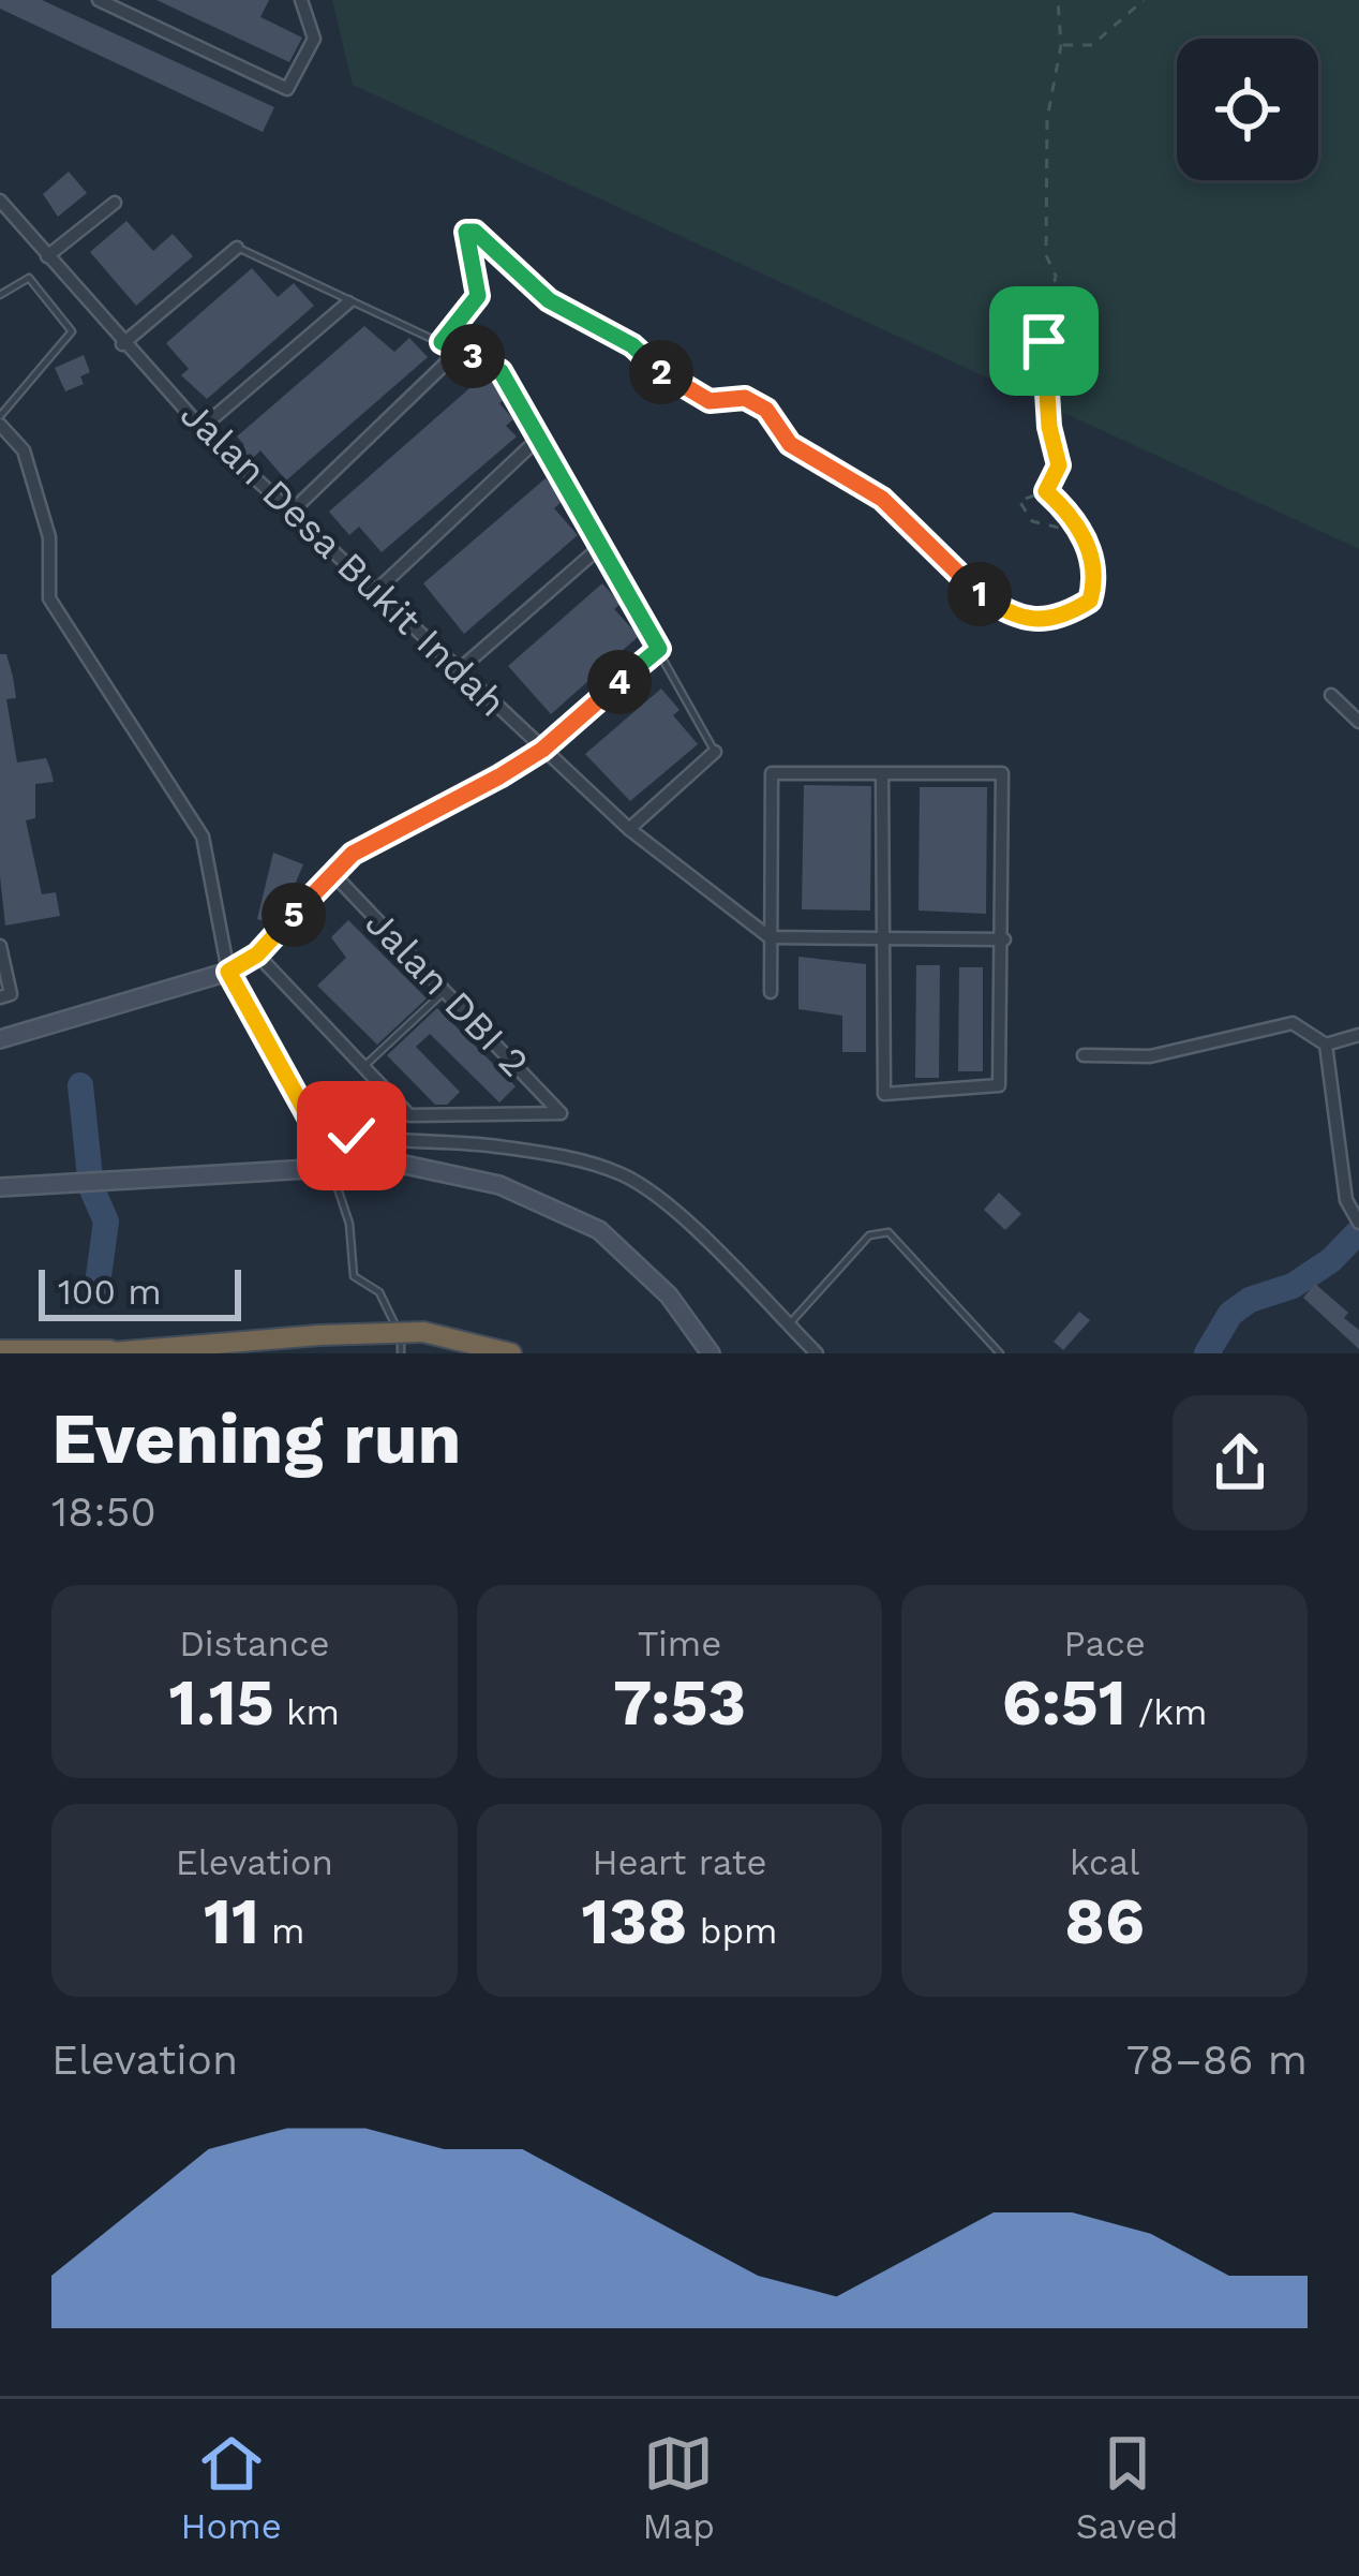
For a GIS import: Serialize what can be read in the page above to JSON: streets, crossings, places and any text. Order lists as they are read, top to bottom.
{
  "streets": {
    "street": ["Jalan Desa Bukit Indah", "Jalan DBI 2"]
  },
  "scale_bar": "100 m",
  "page": {
    "pins": [
      "3",
      "2",
      "1",
      "4",
      "5"
    ],
    "scale": "100 m",
    "heading": ["Evening run", "18:50"],
    "stats": [
      ["Distance", "1.15 km"],
      ["Time", "7:53"],
      ["Pace", "6:51 /km"],
      ["Elevation", "11 m"],
      ["Heart rate", "138 bpm"],
      ["kcal", "86"]
    ],
    "chart": ["Elevation", "78–86 m"],
    "tabs": ["Home", "Map", "Saved"]
  }
}
